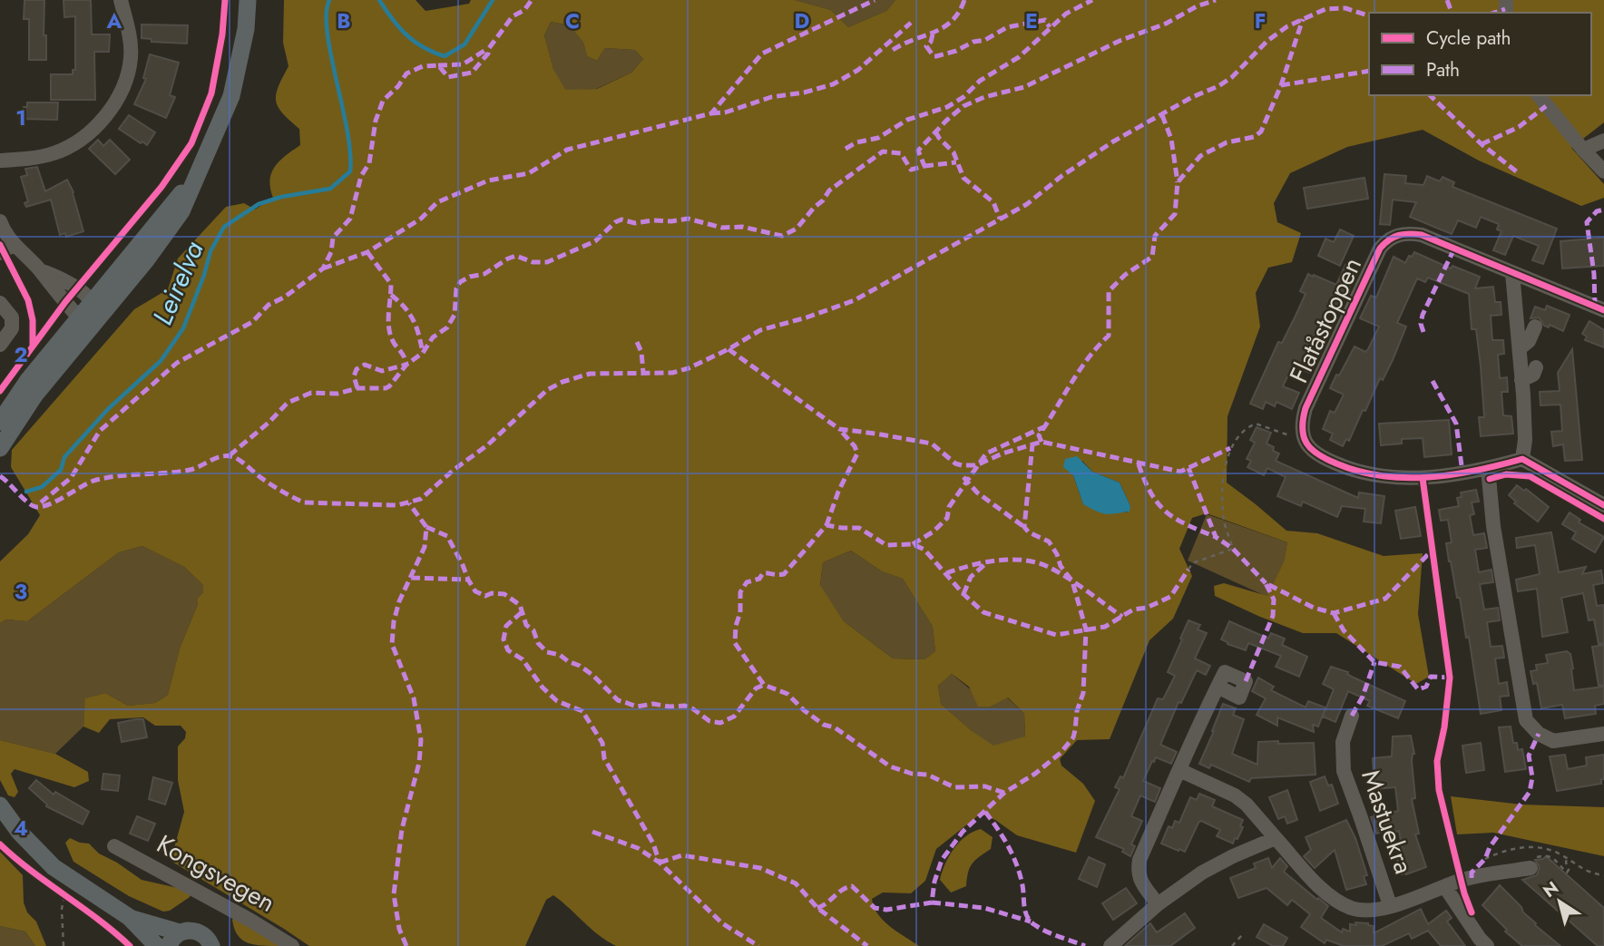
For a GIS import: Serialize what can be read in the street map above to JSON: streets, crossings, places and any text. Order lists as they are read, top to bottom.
{
  "streets": {
    "street": ["Flatåstoppen", "Mastuekra", "Kongsvegen"]
  },
  "water": ["Leirelva"],
  "legend": ["Cycle path", "Path"],
  "north": "top left",
  "grid": {
    "columns": [
      "A",
      "B",
      "C",
      "D",
      "E",
      "F"
    ],
    "rows": [
      "1",
      "2",
      "3",
      "4"
    ]
  }
}
